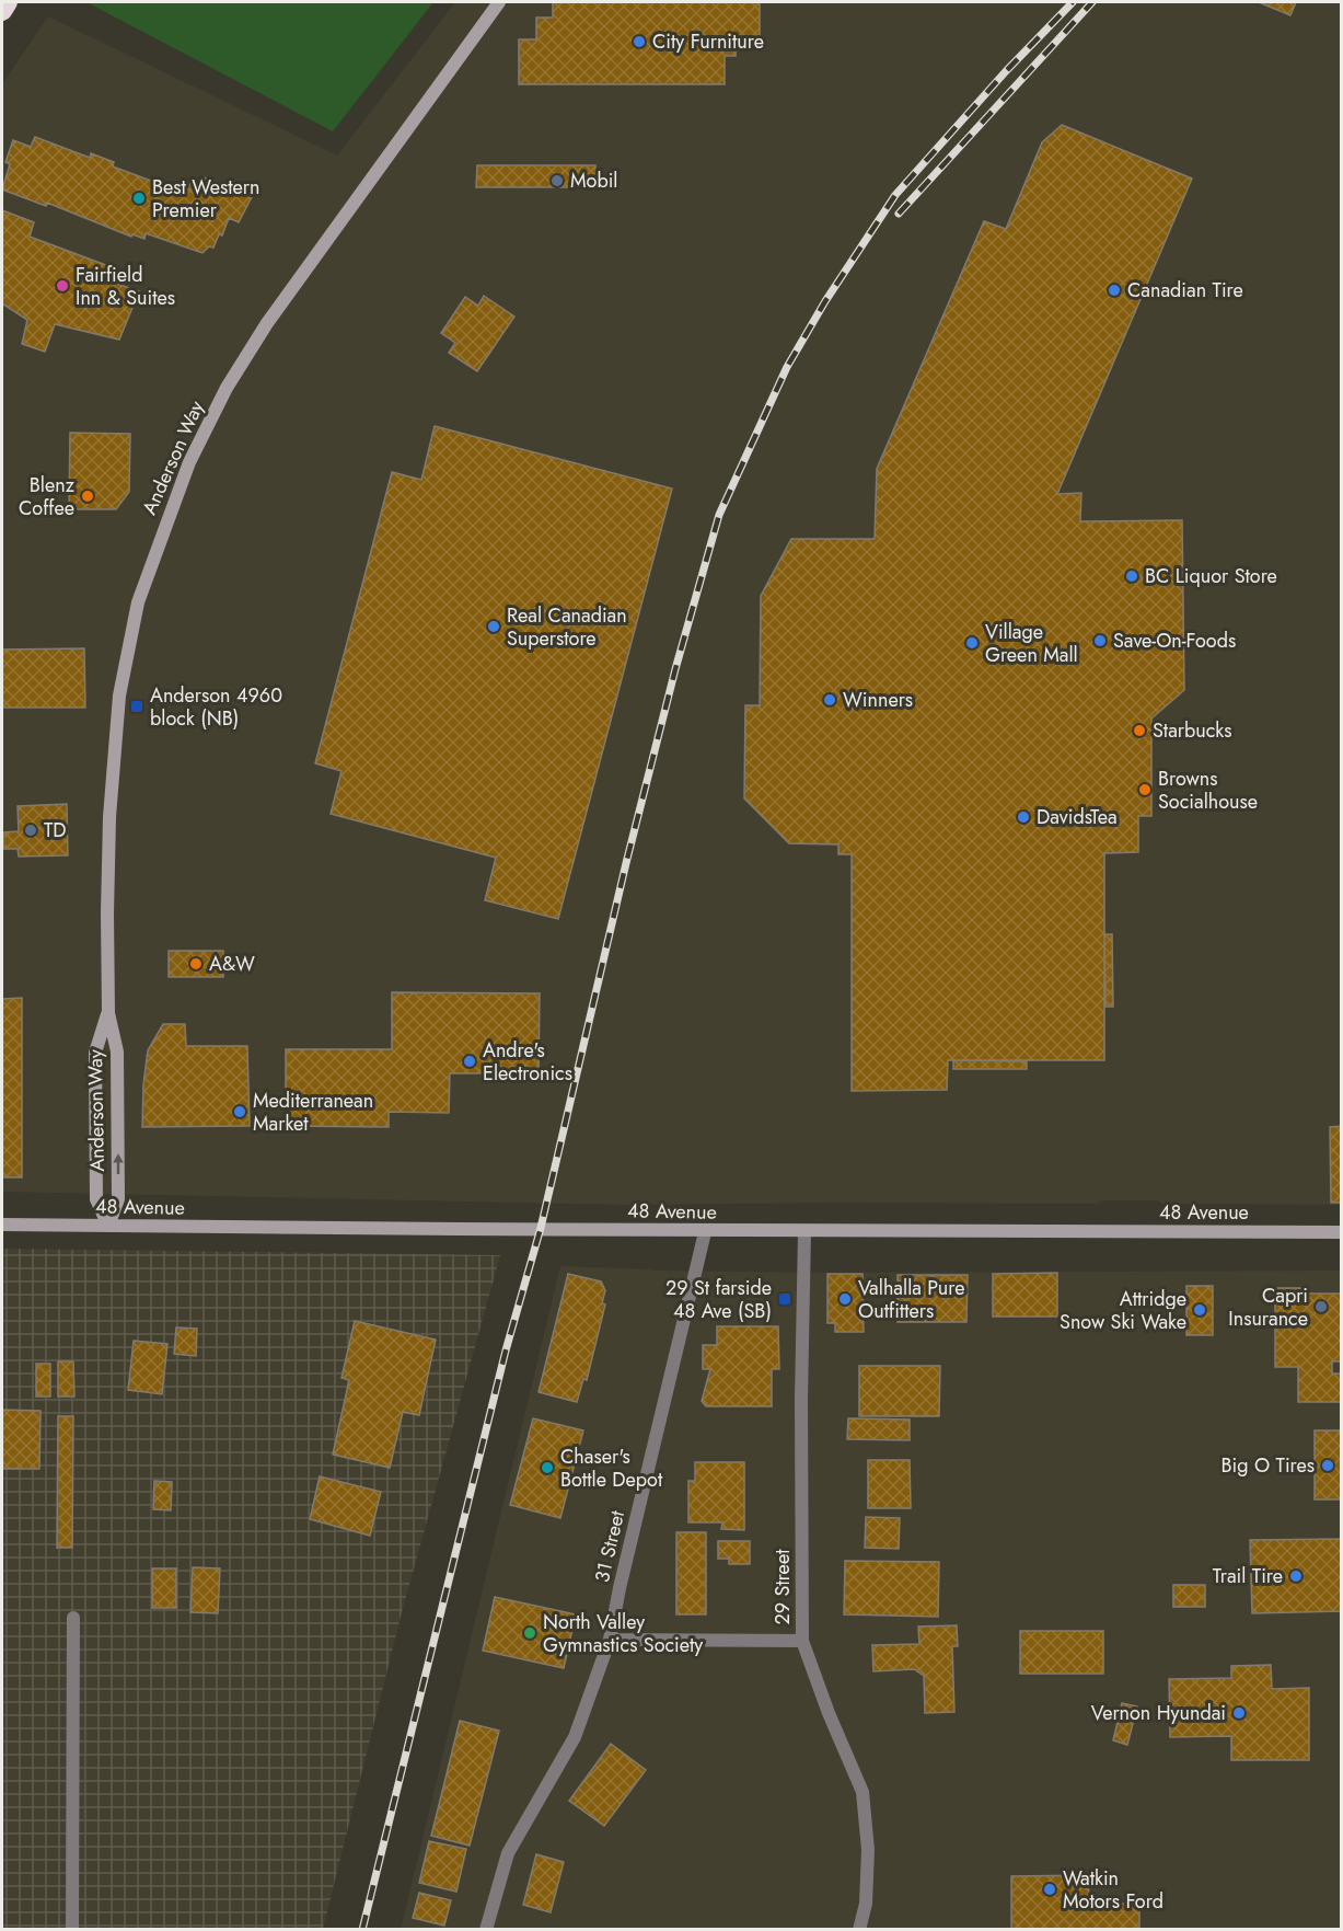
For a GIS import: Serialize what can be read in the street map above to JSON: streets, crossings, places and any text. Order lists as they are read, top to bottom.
{
  "streets": {
    "street": [
      "Anderson Way",
      "48 Avenue",
      "31 Street",
      "29 Street"
    ]
  },
  "crossings": [
    ["Anderson Way", "48 Avenue"],
    ["48 Avenue", "31 Street"],
    ["48 Avenue", "29 Street"]
  ],
  "places": {
    "other": [
      "City Furniture",
      "Mobil",
      "Best Western Premier",
      "Fairfield Inn & Suites",
      "Canadian Tire",
      "Blenz Coffee",
      "BC Liquor Store",
      "Real Canadian Superstore",
      "Save-On-Foods",
      "Village Green Mall",
      "Winners",
      "Starbucks",
      "Browns Socialhouse",
      "DavidsTea",
      "TD",
      "A&W",
      "Andre's Electronics",
      "Mediterranean Market",
      "Valhalla Pure Outfitters",
      "Capri Insurance",
      "Attridge Snow Ski Wake",
      "Big O Tires",
      "Chaser's Bottle Depot",
      "Trail Tire",
      "North Valley Gymnastics Society",
      "Vernon Hyundai",
      "Watkin Motors Ford"
    ],
    "transit": ["Anderson 4960 block (NB)", "29 St farside 48 Ave (SB)"]
  }
}
